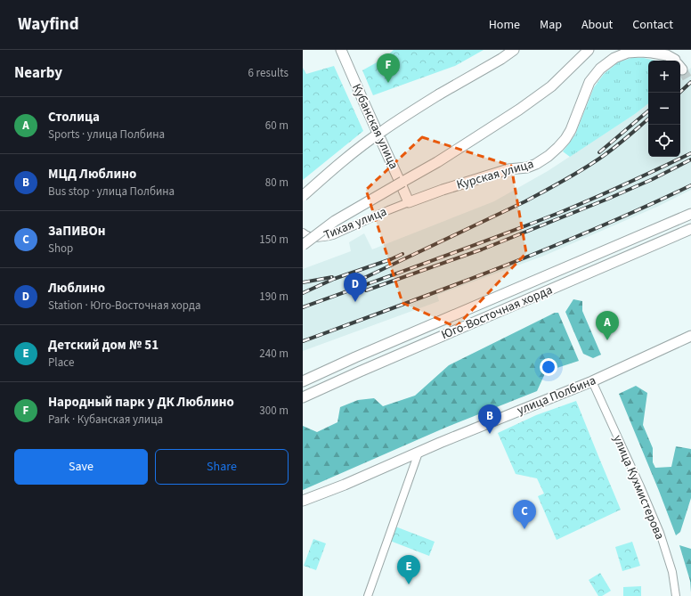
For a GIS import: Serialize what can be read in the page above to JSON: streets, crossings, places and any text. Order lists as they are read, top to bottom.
{
  "streets": {
    "main road": [
      "Кубанская улица",
      "Курская улица",
      "Юго-Восточная хорда",
      "улица Полбина"
    ],
    "street": ["Тихая улица", "улица Кухмистерова"]
  },
  "crossings": [
    ["Кубанская улица", "Курская улица"],
    ["Кубанская улица", "Тихая улица"],
    ["Курская улица", "Тихая улица"],
    ["улица Полбина", "улица Кухмистерова"]
  ],
  "page": {
    "header": "Wayfind",
    "nav": [
      "Home",
      "Map",
      "About",
      "Contact"
    ],
    "heading": ["Nearby", "6 results"],
    "pins": [
      "F",
      "D",
      "A",
      "B",
      "C",
      "E"
    ],
    "map_buttons": ["+", "−"],
    "list": [
      {
        "mark": "A",
        "name": "Столица",
        "note": "Sports · улица Полбина",
        "value": "60 m"
      },
      {
        "mark": "B",
        "name": "МЦД Люблино",
        "note": "Bus stop · улица Полбина",
        "value": "80 m"
      },
      {
        "mark": "C",
        "name": "ЗаПИВОн",
        "note": "Shop",
        "value": "150 m"
      },
      {
        "mark": "D",
        "name": "Люблино",
        "note": "Station · Юго-Восточная хорда",
        "value": "190 m"
      },
      {
        "mark": "E",
        "name": "Детский дом № 51",
        "note": "Place",
        "value": "240 m"
      },
      {
        "mark": "F",
        "name": "Народный парк у ДК Люблино",
        "note": "Park · Кубанская улица",
        "value": "300 m"
      }
    ],
    "buttons": ["Save", "Share"]
  }
}
